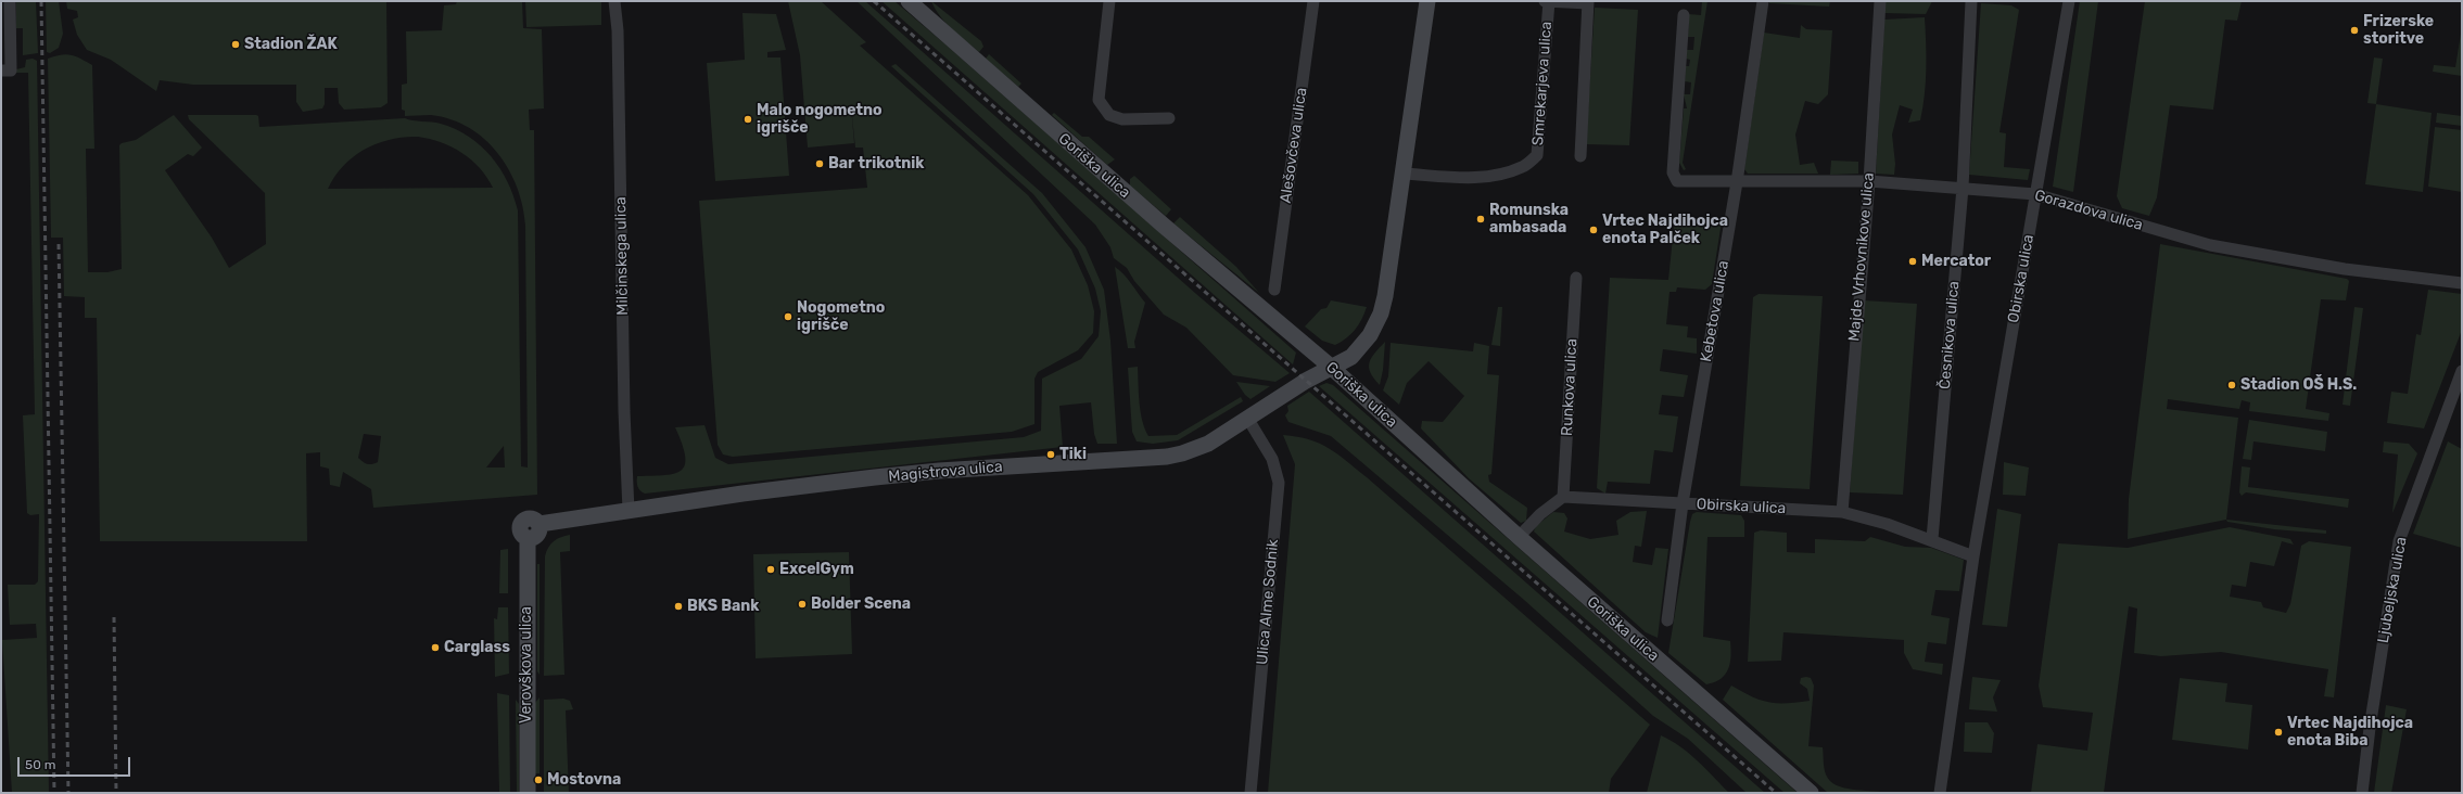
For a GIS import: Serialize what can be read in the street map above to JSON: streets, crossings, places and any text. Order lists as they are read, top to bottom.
{
  "streets": {
    "street": [
      "Smrekarjeva ulica",
      "Alešovčeva ulica",
      "Goriška ulica",
      "Gorazdova ulica",
      "Milčinskega ulica",
      "Majde Vrhovnikove ulica",
      "Obirska ulica",
      "Kebetova ulica",
      "Česnikova ulica",
      "Runkova ulica",
      "Magistrova ulica",
      "Ljubeljska ulica",
      "Ulica Alme Sodnik",
      "Verovškova ulica"
    ]
  },
  "crossings": [
    ["Goriška ulica", "Magistrova ulica"],
    ["Gorazdova ulica", "Majde Vrhovnikove ulica"],
    ["Gorazdova ulica", "Obirska ulica"],
    ["Gorazdova ulica", "Kebetova ulica"],
    ["Gorazdova ulica", "Česnikova ulica"],
    ["Milčinskega ulica", "Magistrova ulica"],
    ["Majde Vrhovnikove ulica", "Obirska ulica"],
    ["Obirska ulica", "Kebetova ulica"],
    ["Obirska ulica", "Česnikova ulica"],
    ["Obirska ulica", "Runkova ulica"],
    ["Magistrova ulica", "Ulica Alme Sodnik"],
    ["Magistrova ulica", "Verovškova ulica"]
  ],
  "places": [
    "Frizerske storitve",
    "Stadion ŽAK",
    "Malo nogometno igrišče",
    "Bar trikotnik",
    "Romunska ambasada",
    "Vrtec Najdihojca enota Palček",
    "Mercator",
    "Nogometno igrišče",
    "Stadion OŠ H.S.",
    "Tiki",
    "ExcelGym",
    "Bolder Scena",
    "BKS Bank",
    "Carglass",
    "Vrtec Najdihojca enota Biba",
    "Mostovna"
  ],
  "scale_bar": "50 m"
}
